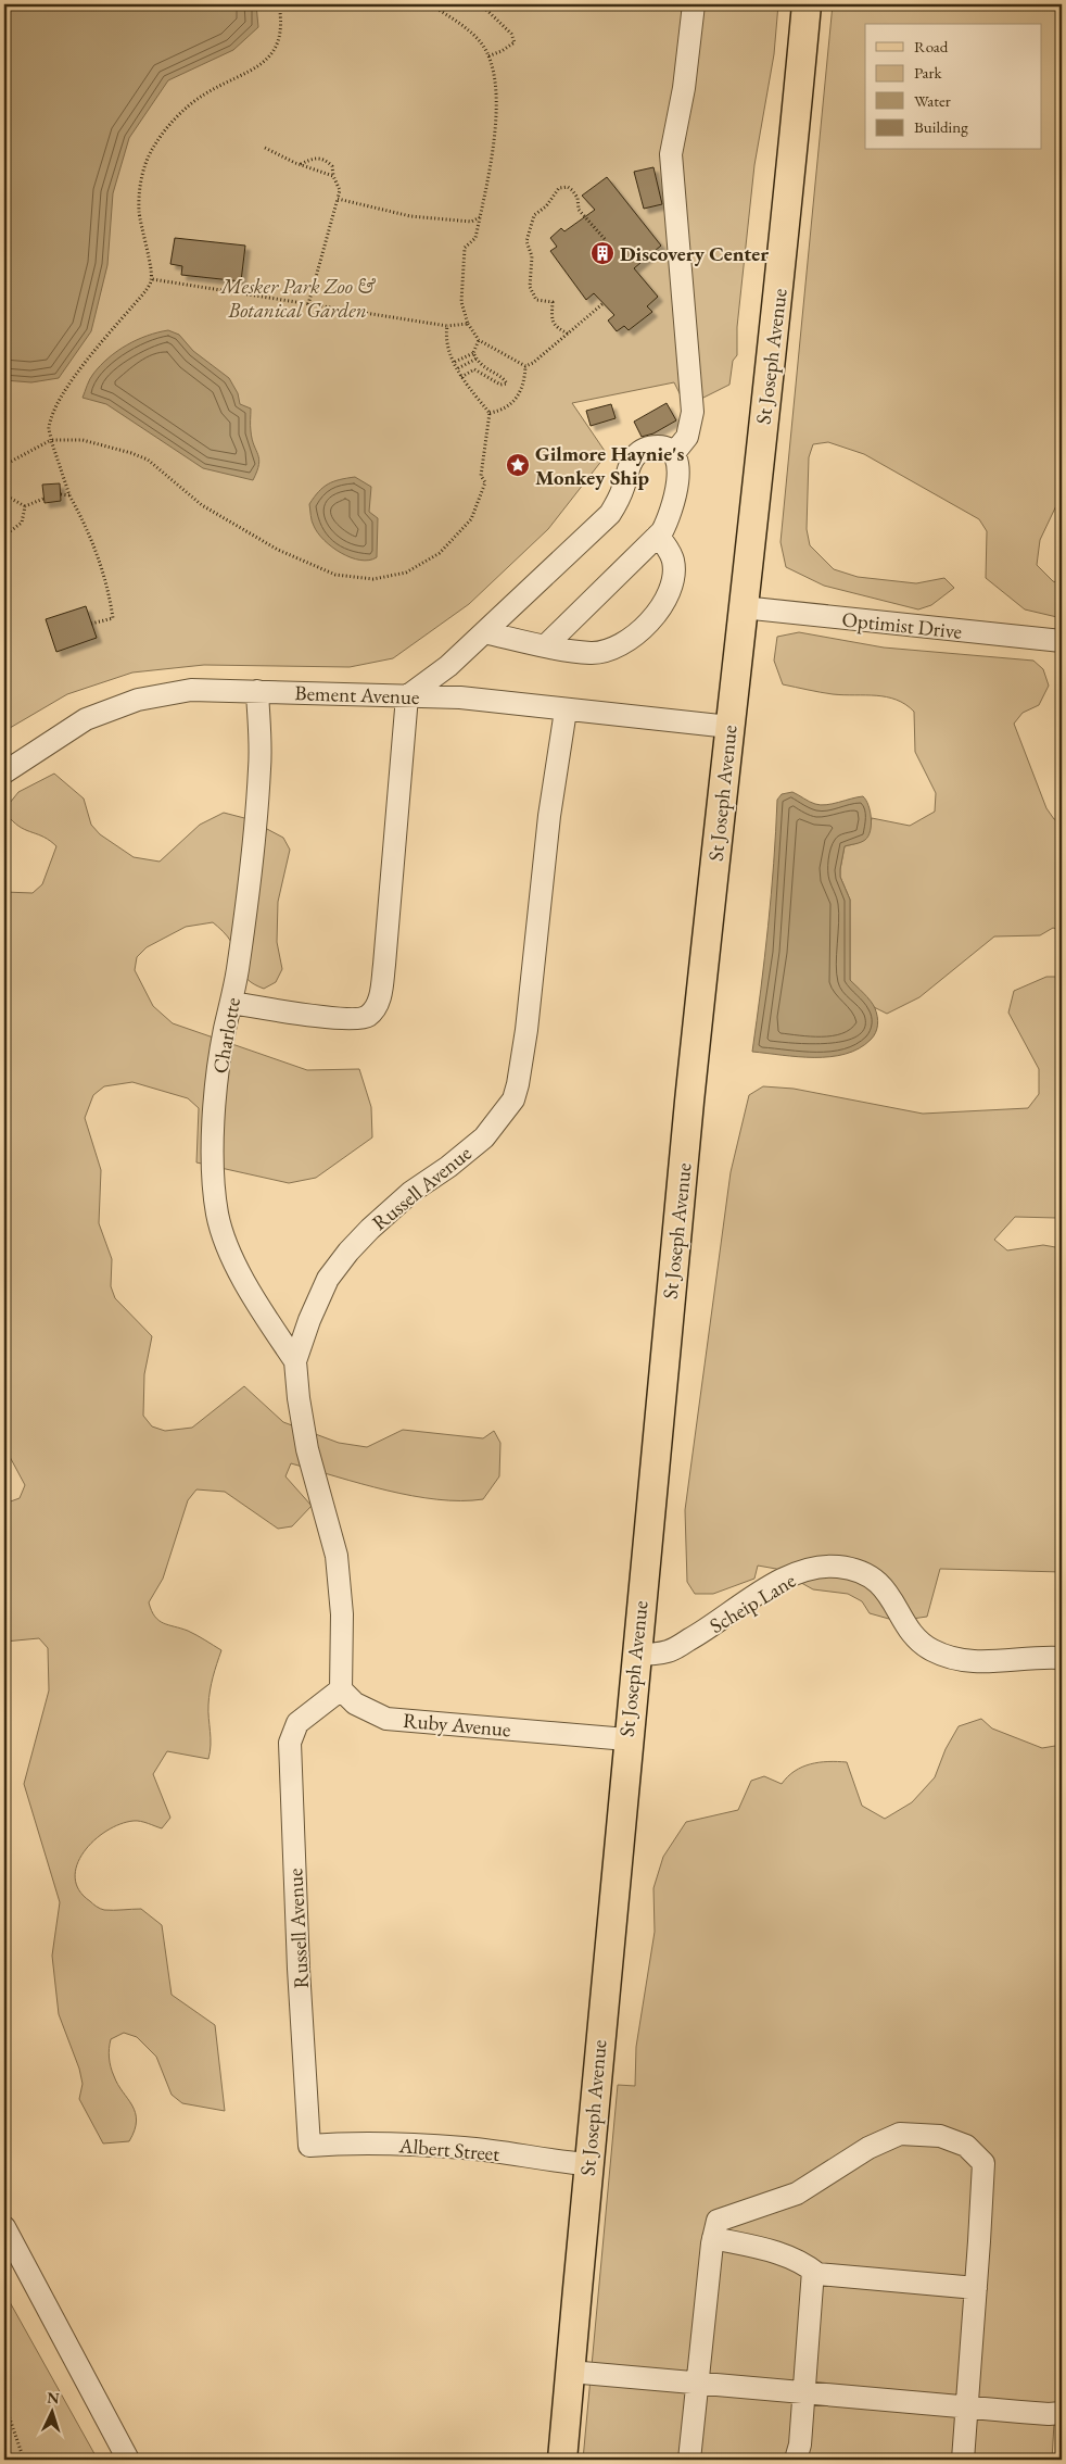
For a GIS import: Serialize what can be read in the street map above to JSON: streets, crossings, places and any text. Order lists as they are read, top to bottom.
{
  "streets": {
    "main road": ["St Joseph Avenue"],
    "street": [
      "Optimist Drive",
      "Bement Avenue",
      "Charlotte",
      "Russell Avenue",
      "Scheip Lane",
      "Ruby Avenue",
      "Albert Street"
    ]
  },
  "crossings": [
    ["St Joseph Avenue", "Optimist Drive"],
    ["St Joseph Avenue", "Bement Avenue"],
    ["St Joseph Avenue", "Scheip Lane"],
    ["St Joseph Avenue", "Ruby Avenue"],
    ["St Joseph Avenue", "Albert Street"],
    ["Bement Avenue", "Charlotte"],
    ["Bement Avenue", "Russell Avenue"],
    ["Charlotte", "Russell Avenue"],
    ["Russell Avenue", "Ruby Avenue"],
    ["Russell Avenue", "Albert Street"]
  ],
  "parks": ["Mesker Park Zoo & Botanical Garden"],
  "places": {
    "building": ["Discovery Center"],
    "place": ["Gilmore Haynie's Monkey Ship"]
  },
  "legend": [
    "Road",
    "Park",
    "Water",
    "Building"
  ],
  "north": "top"
}
